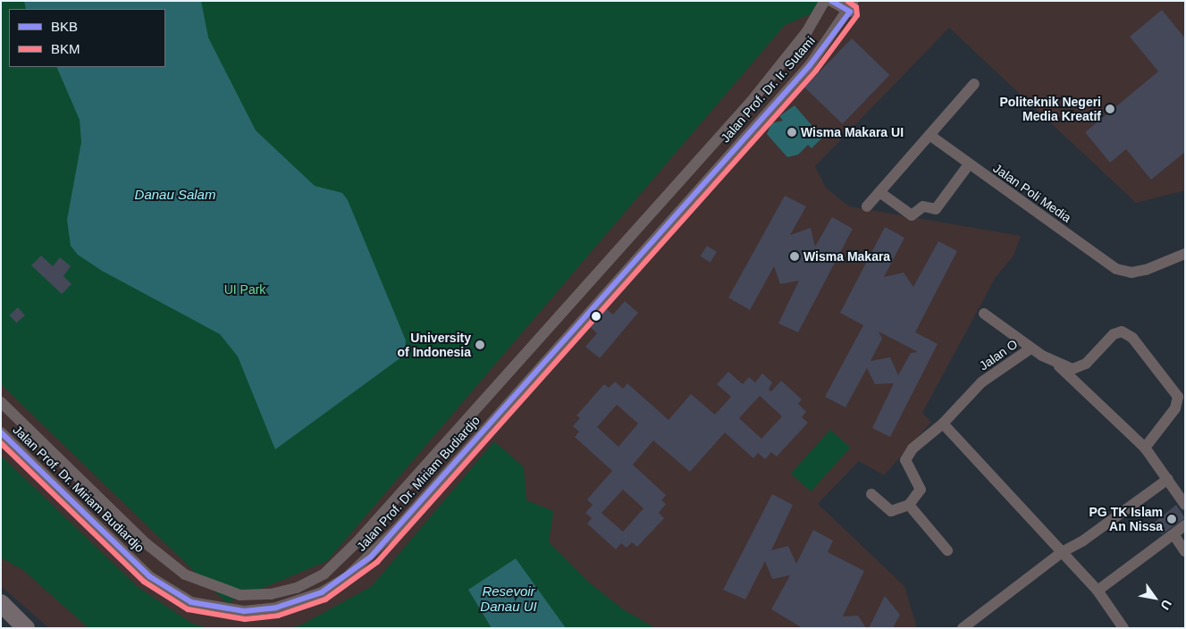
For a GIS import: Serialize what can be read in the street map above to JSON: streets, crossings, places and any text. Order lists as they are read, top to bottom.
{
  "streets": {
    "street": [
      "Jalan Prof. Dr. Ir. Sutami",
      "Jalan Poli Media",
      "Jalan O",
      "Jalan Prof. Dr. Miriam Budiardjo"
    ]
  },
  "crossings": [
    ["Jalan Prof. Dr. Ir. Sutami", "Jalan Prof. Dr. Miriam Budiardjo"]
  ],
  "water": ["Danau Salam", "Resevoir Danau UI"],
  "parks": ["UI Park"],
  "places": [
    "Politeknik Negeri Media Kreatif",
    "Wisma Makara UI",
    "Wisma Makara",
    "University of Indonesia",
    "PG TK Islam An Nissa"
  ],
  "lines": ["transit line BKB", "transit line BKM"],
  "legend": ["BKB", "BKM"],
  "north": "bottom right"
}
